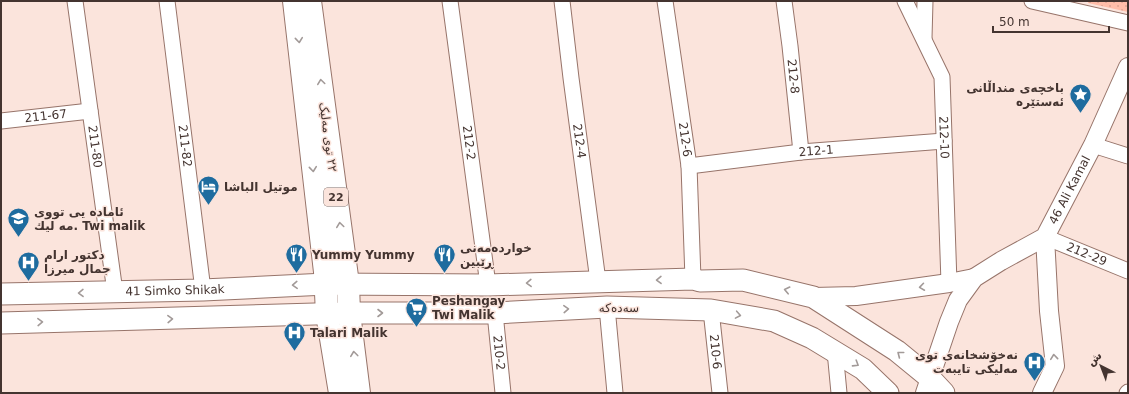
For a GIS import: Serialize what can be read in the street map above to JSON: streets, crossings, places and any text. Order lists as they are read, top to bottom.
{
  "streets": {
    "main road": [
      "٢٢ توی مەلیک",
      "22",
      "41 Simko Shikak",
      "سەدەکە"
    ],
    "street": [
      "212-8",
      "211-67",
      "212-10",
      "212-6",
      "212-4",
      "212-2",
      "211-82",
      "211-80",
      "212-1",
      "46 Ali Kamal",
      "212-29",
      "210-6",
      "210-2"
    ]
  },
  "crossings": [
    ["212-8", "212-1"],
    ["211-67", "211-80"],
    ["٢٢ توی مەلیک", "41 Simko Shikak"],
    ["٢٢ توی مەلیک", "سەدەکە"],
    ["212-10", "212-1"],
    ["212-10", "46 Ali Kamal"],
    ["212-6", "212-1"],
    ["212-6", "41 Simko Shikak"],
    ["212-4", "41 Simko Shikak"],
    ["212-2", "41 Simko Shikak"],
    ["211-82", "41 Simko Shikak"],
    ["211-80", "41 Simko Shikak"],
    ["46 Ali Kamal", "212-29"],
    ["46 Ali Kamal", "41 Simko Shikak"],
    ["سەدەکە", "210-6"],
    ["سەدەکە", "210-2"]
  ],
  "one_way": ["سەدەکە"],
  "places": {
    "place": ["باخچەی منداڵانی ئەستێرە"],
    "hotel": ["موتيل الباشا"],
    "school or university": ["ئاماده يى تووى مه ليك. Twi malik"],
    "restaurant": ["Yummy Yummy", "خواردە‌مە‌نی ڕێبین"],
    "hospital": ["دكتور ارام جمال ميرزا", "Talari Malik", "نەخۆشخانەی توی مەلیكی تایبەت"],
    "supermarket": ["Peshangay Twi Malik"]
  },
  "scale_bar": "50 m",
  "north": "top left"
}
